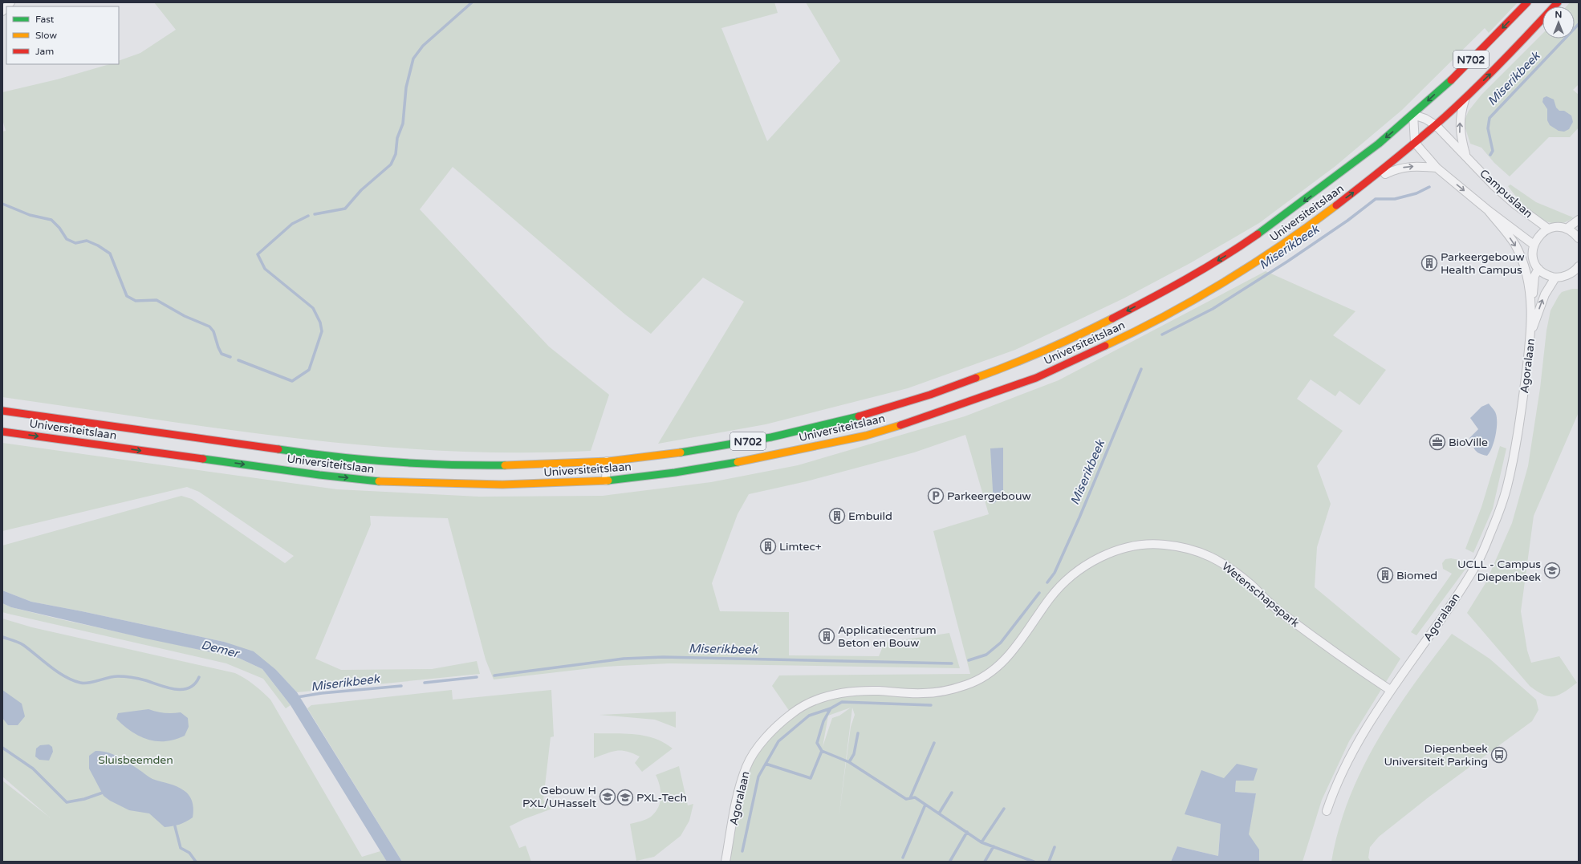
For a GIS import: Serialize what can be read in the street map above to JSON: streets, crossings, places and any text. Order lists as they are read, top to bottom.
{
  "streets": {
    "highway": ["N702", "Universiteitslaan"],
    "street": ["Campuslaan", "Agoralaan", "Wetenschapspark"]
  },
  "crossings": [
    ["Campuslaan", "Universiteitslaan"],
    ["Campuslaan", "Agoralaan"],
    ["Agoralaan", "Wetenschapspark"]
  ],
  "water": ["Miserikbeek", "Demer"],
  "parks": ["Sluisbeemden"],
  "places": {
    "building": [
      "Parkeergebouw Health Campus",
      "Embuild",
      "Limtec+",
      "Biomed",
      "Applicatiecentrum Beton en Bouw"
    ],
    "office": ["BioVille"],
    "parking": ["Parkeergebouw"],
    "school or university": ["UCLL - Campus Diepenbeek", "Gebouw H PXL/UHasselt", "PXL-Tech"],
    "bus stop": ["Diepenbeek Universiteit Parking"]
  },
  "legend": ["Fast", "Slow", "Jam"],
  "north": "top"
}
